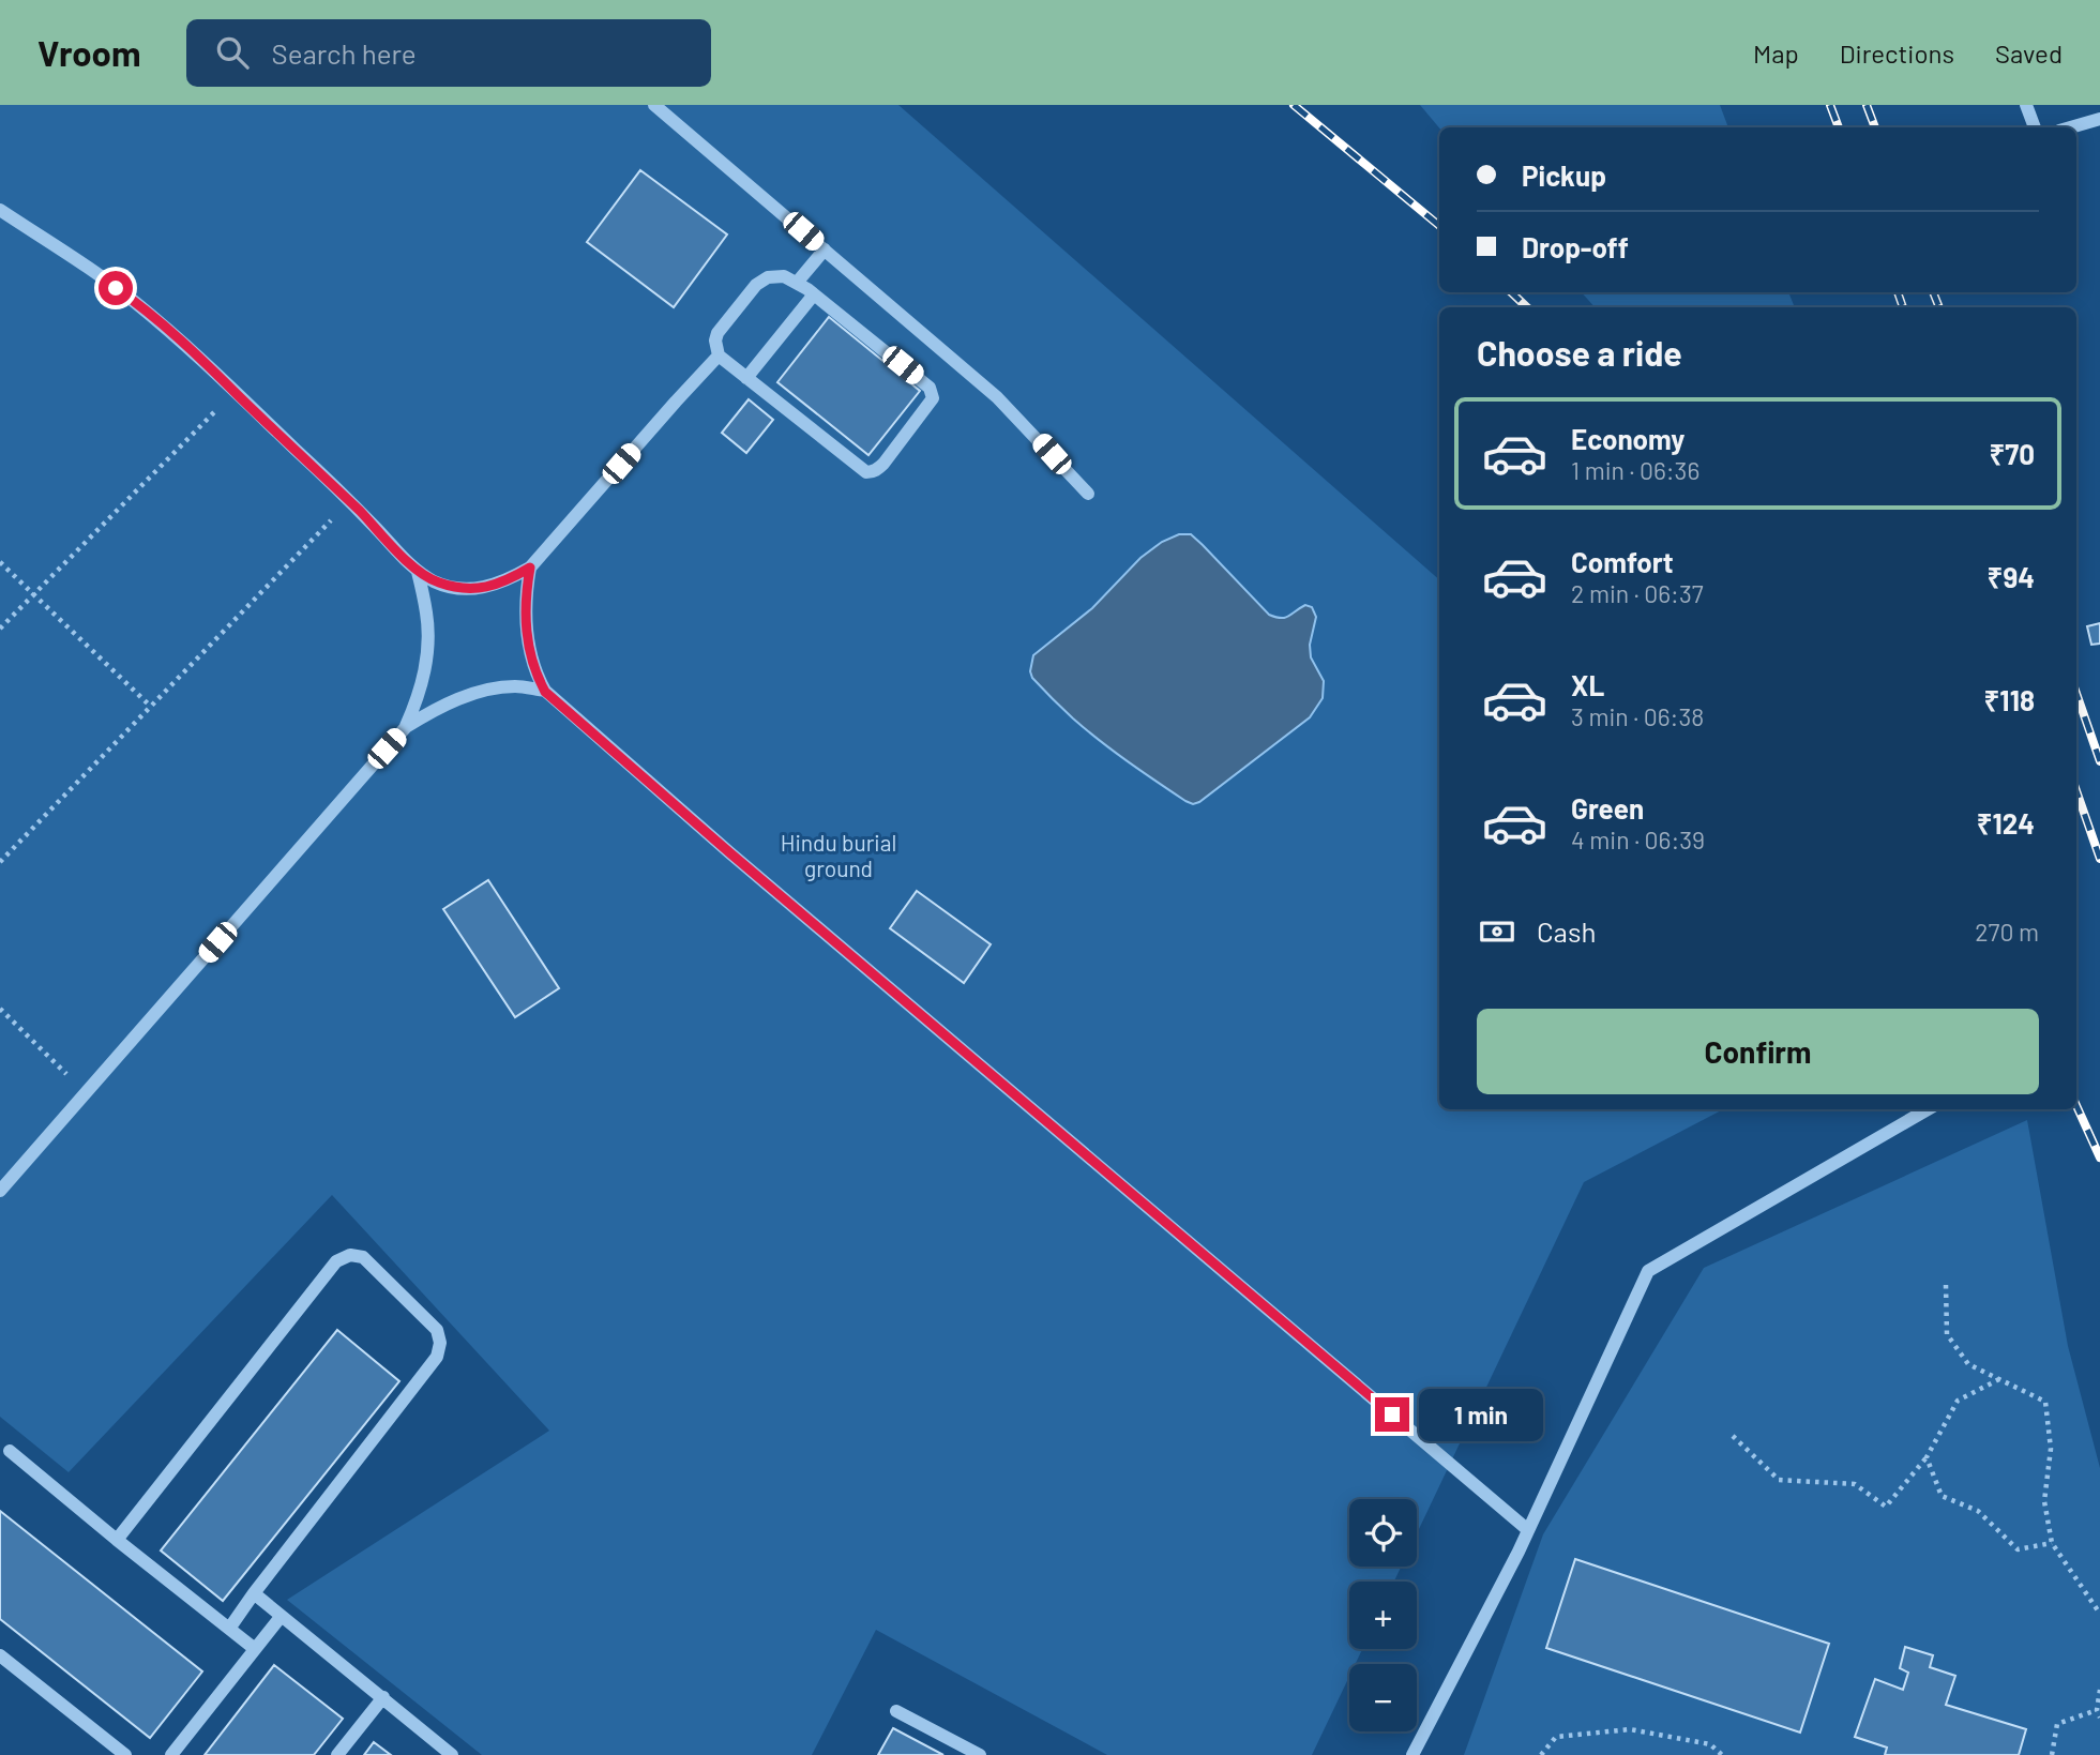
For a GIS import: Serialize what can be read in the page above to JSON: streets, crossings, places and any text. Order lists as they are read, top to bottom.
{
  "parks": ["Hindu burial ground"],
  "page": {
    "header": "Vroom",
    "search": "Search here",
    "nav": ["Map", "Directions", "Saved"],
    "banner": ["Pickup", "Drop-off"],
    "heading": "Choose a ride",
    "list": [
      {
        "name": "Economy",
        "note": "1 min · 06:36",
        "value": "₹70"
      },
      {
        "name": "Comfort",
        "note": "2 min · 06:37",
        "value": "₹94"
      },
      {
        "name": "XL",
        "note": "3 min · 06:38",
        "value": "₹118"
      },
      {
        "name": "Green",
        "note": "4 min · 06:39",
        "value": "₹124"
      }
    ],
    "pay": ["Cash", "270 m"],
    "buttons": "Confirm",
    "bubble": "1 min",
    "map_buttons": ["+", "−"]
  }
}
